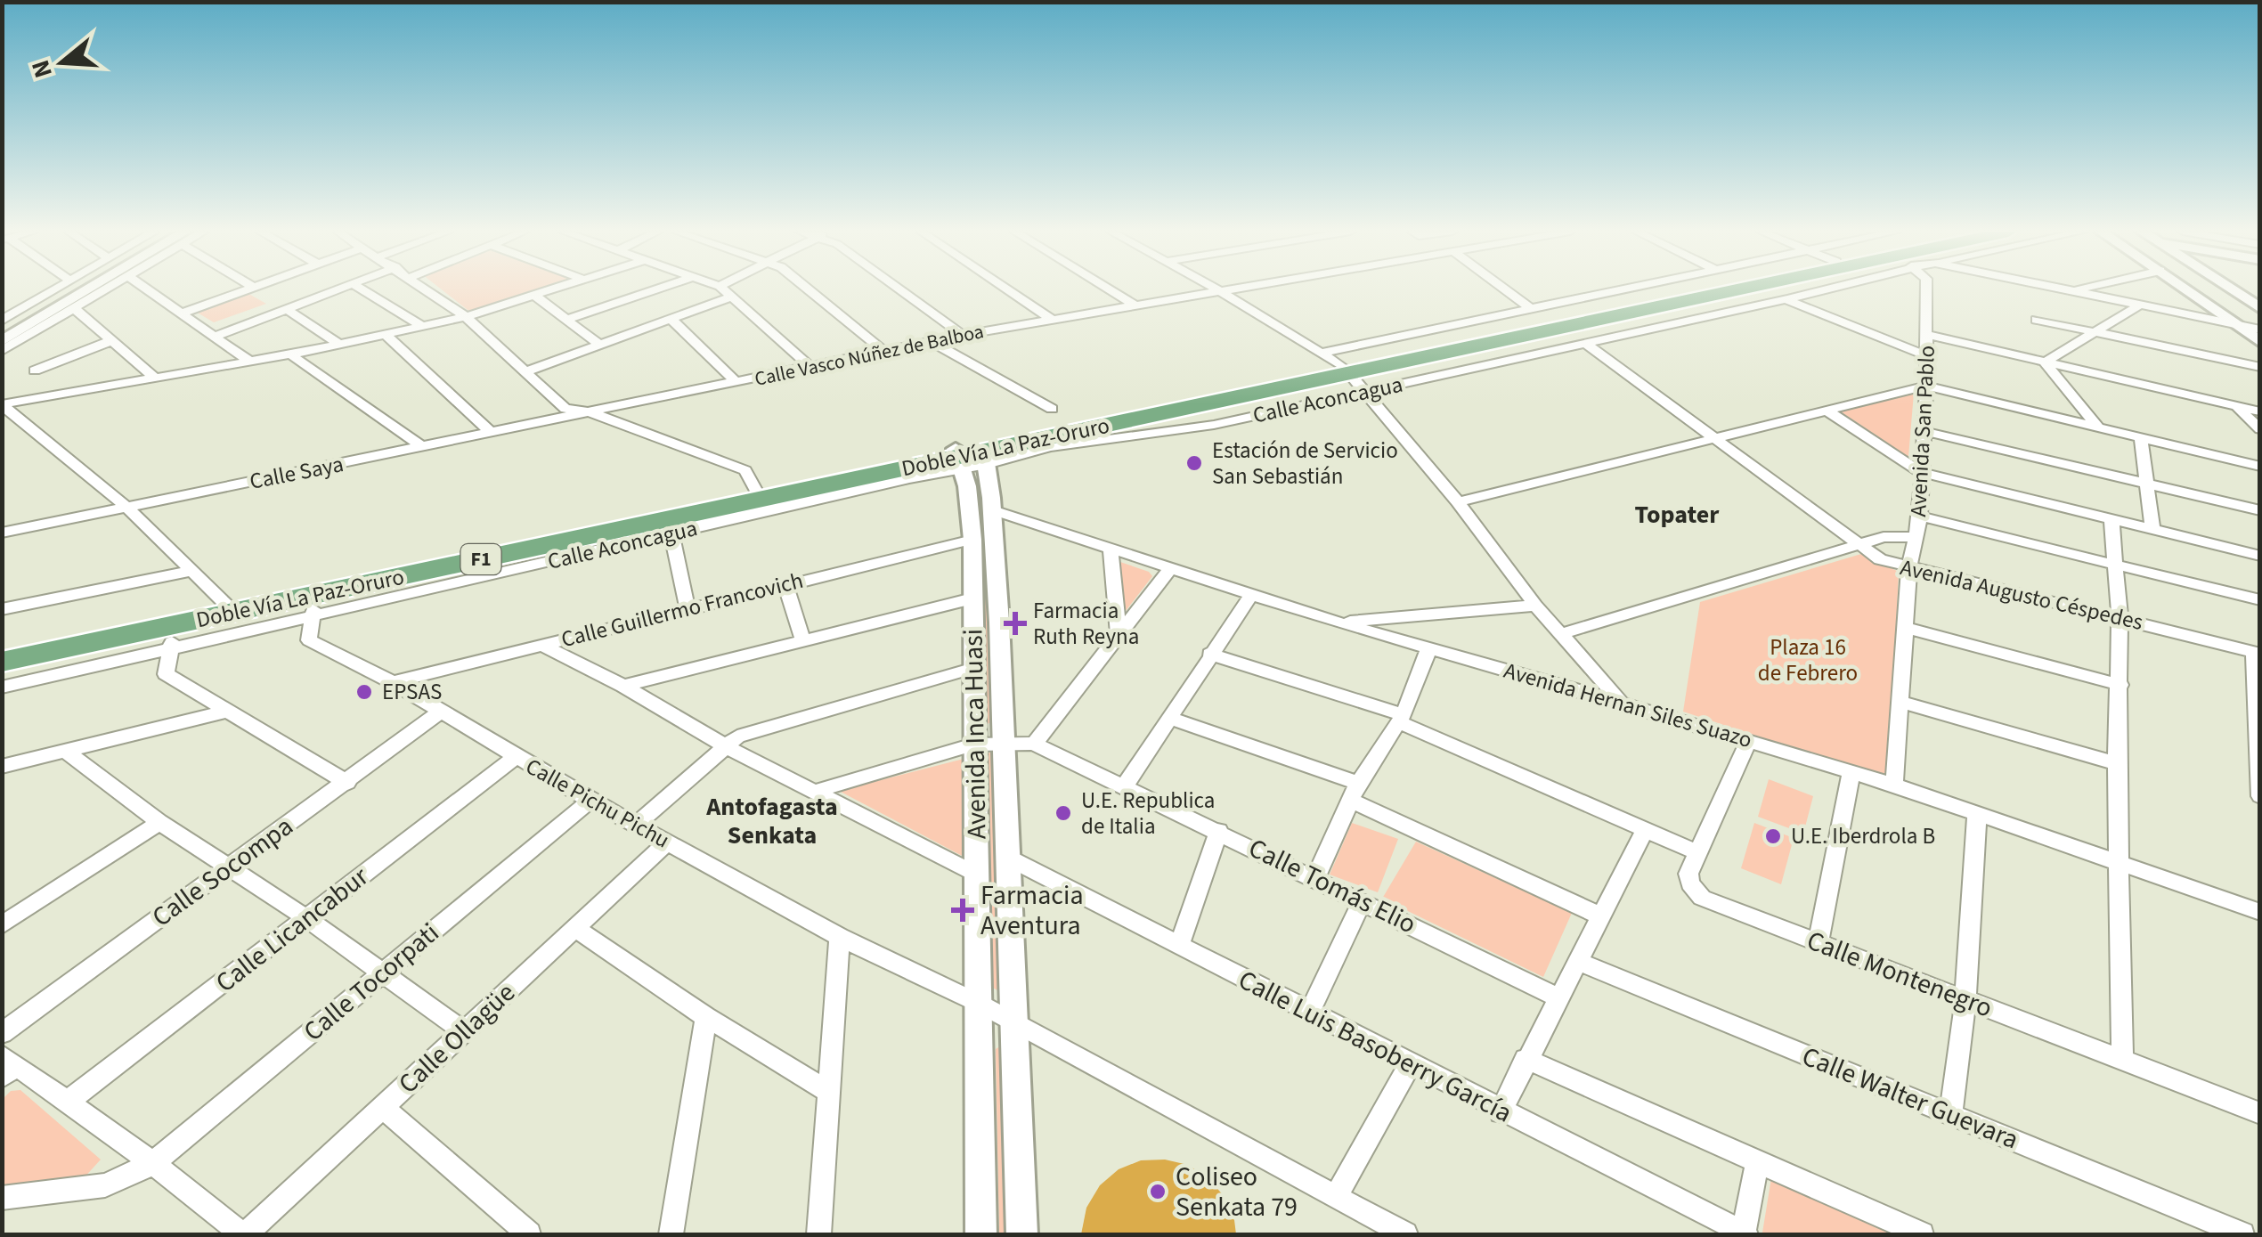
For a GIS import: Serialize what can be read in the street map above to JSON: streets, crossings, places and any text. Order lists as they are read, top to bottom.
{
  "streets": {
    "highway": ["Doble Vía La Paz-Oruro", "F1"],
    "street": [
      "Calle Vasco Núñez de Balboa",
      "Calle Aconcagua",
      "Avenida San Pablo",
      "Calle Saya",
      "Avenida Augusto Céspedes",
      "Calle Guillermo Francovich",
      "Avenida Hernan Siles Suazo",
      "Avenida Inca Huasi",
      "Calle Pichu Pichu",
      "Calle Socompa",
      "Calle Tomás Elio",
      "Calle Licancabur",
      "Calle Montenegro",
      "Calle Tocorpati",
      "Calle Ollagüe",
      "Calle Luis Basoberry García",
      "Calle Walter Guevara"
    ]
  },
  "crossings": [
    ["Calle Vasco Núñez de Balboa", "Calle Saya"],
    ["Calle Aconcagua", "Doble Vía La Paz-Oruro"],
    ["Calle Aconcagua", "Avenida Augusto Céspedes"],
    ["Calle Aconcagua", "Avenida Inca Huasi"],
    ["Calle Aconcagua", "Calle Pichu Pichu"],
    ["Avenida San Pablo", "Avenida Augusto Céspedes"],
    ["Avenida San Pablo", "Avenida Hernan Siles Suazo"],
    ["Doble Vía La Paz-Oruro", "Avenida Inca Huasi"],
    ["Doble Vía La Paz-Oruro", "Calle Pichu Pichu"],
    ["Calle Guillermo Francovich", "Avenida Hernan Siles Suazo"],
    ["Calle Guillermo Francovich", "Avenida Inca Huasi"],
    ["Calle Guillermo Francovich", "Calle Pichu Pichu"],
    ["Avenida Hernan Siles Suazo", "Avenida Inca Huasi"],
    ["Avenida Hernan Siles Suazo", "Calle Montenegro"],
    ["Avenida Inca Huasi", "Calle Pichu Pichu"],
    ["Avenida Inca Huasi", "Calle Tomás Elio"],
    ["Avenida Inca Huasi", "Calle Luis Basoberry García"],
    ["Calle Pichu Pichu", "Calle Socompa"],
    ["Calle Pichu Pichu", "Calle Licancabur"],
    ["Calle Pichu Pichu", "Calle Tocorpati"],
    ["Calle Pichu Pichu", "Calle Ollagüe"]
  ],
  "districts": ["Topater", "Antofagasta Senkata"],
  "parks": ["Plaza 16 de Febrero"],
  "places": {
    "other": [
      "Estación de Servicio San Sebastián",
      "EPSAS",
      "U.E. Republica de Italia",
      "U.E. Iberdrola B",
      "Coliseo Senkata 79"
    ],
    "health": ["Farmacia Ruth Reyna", "Farmacia Aventura"]
  },
  "north": "left"
}
